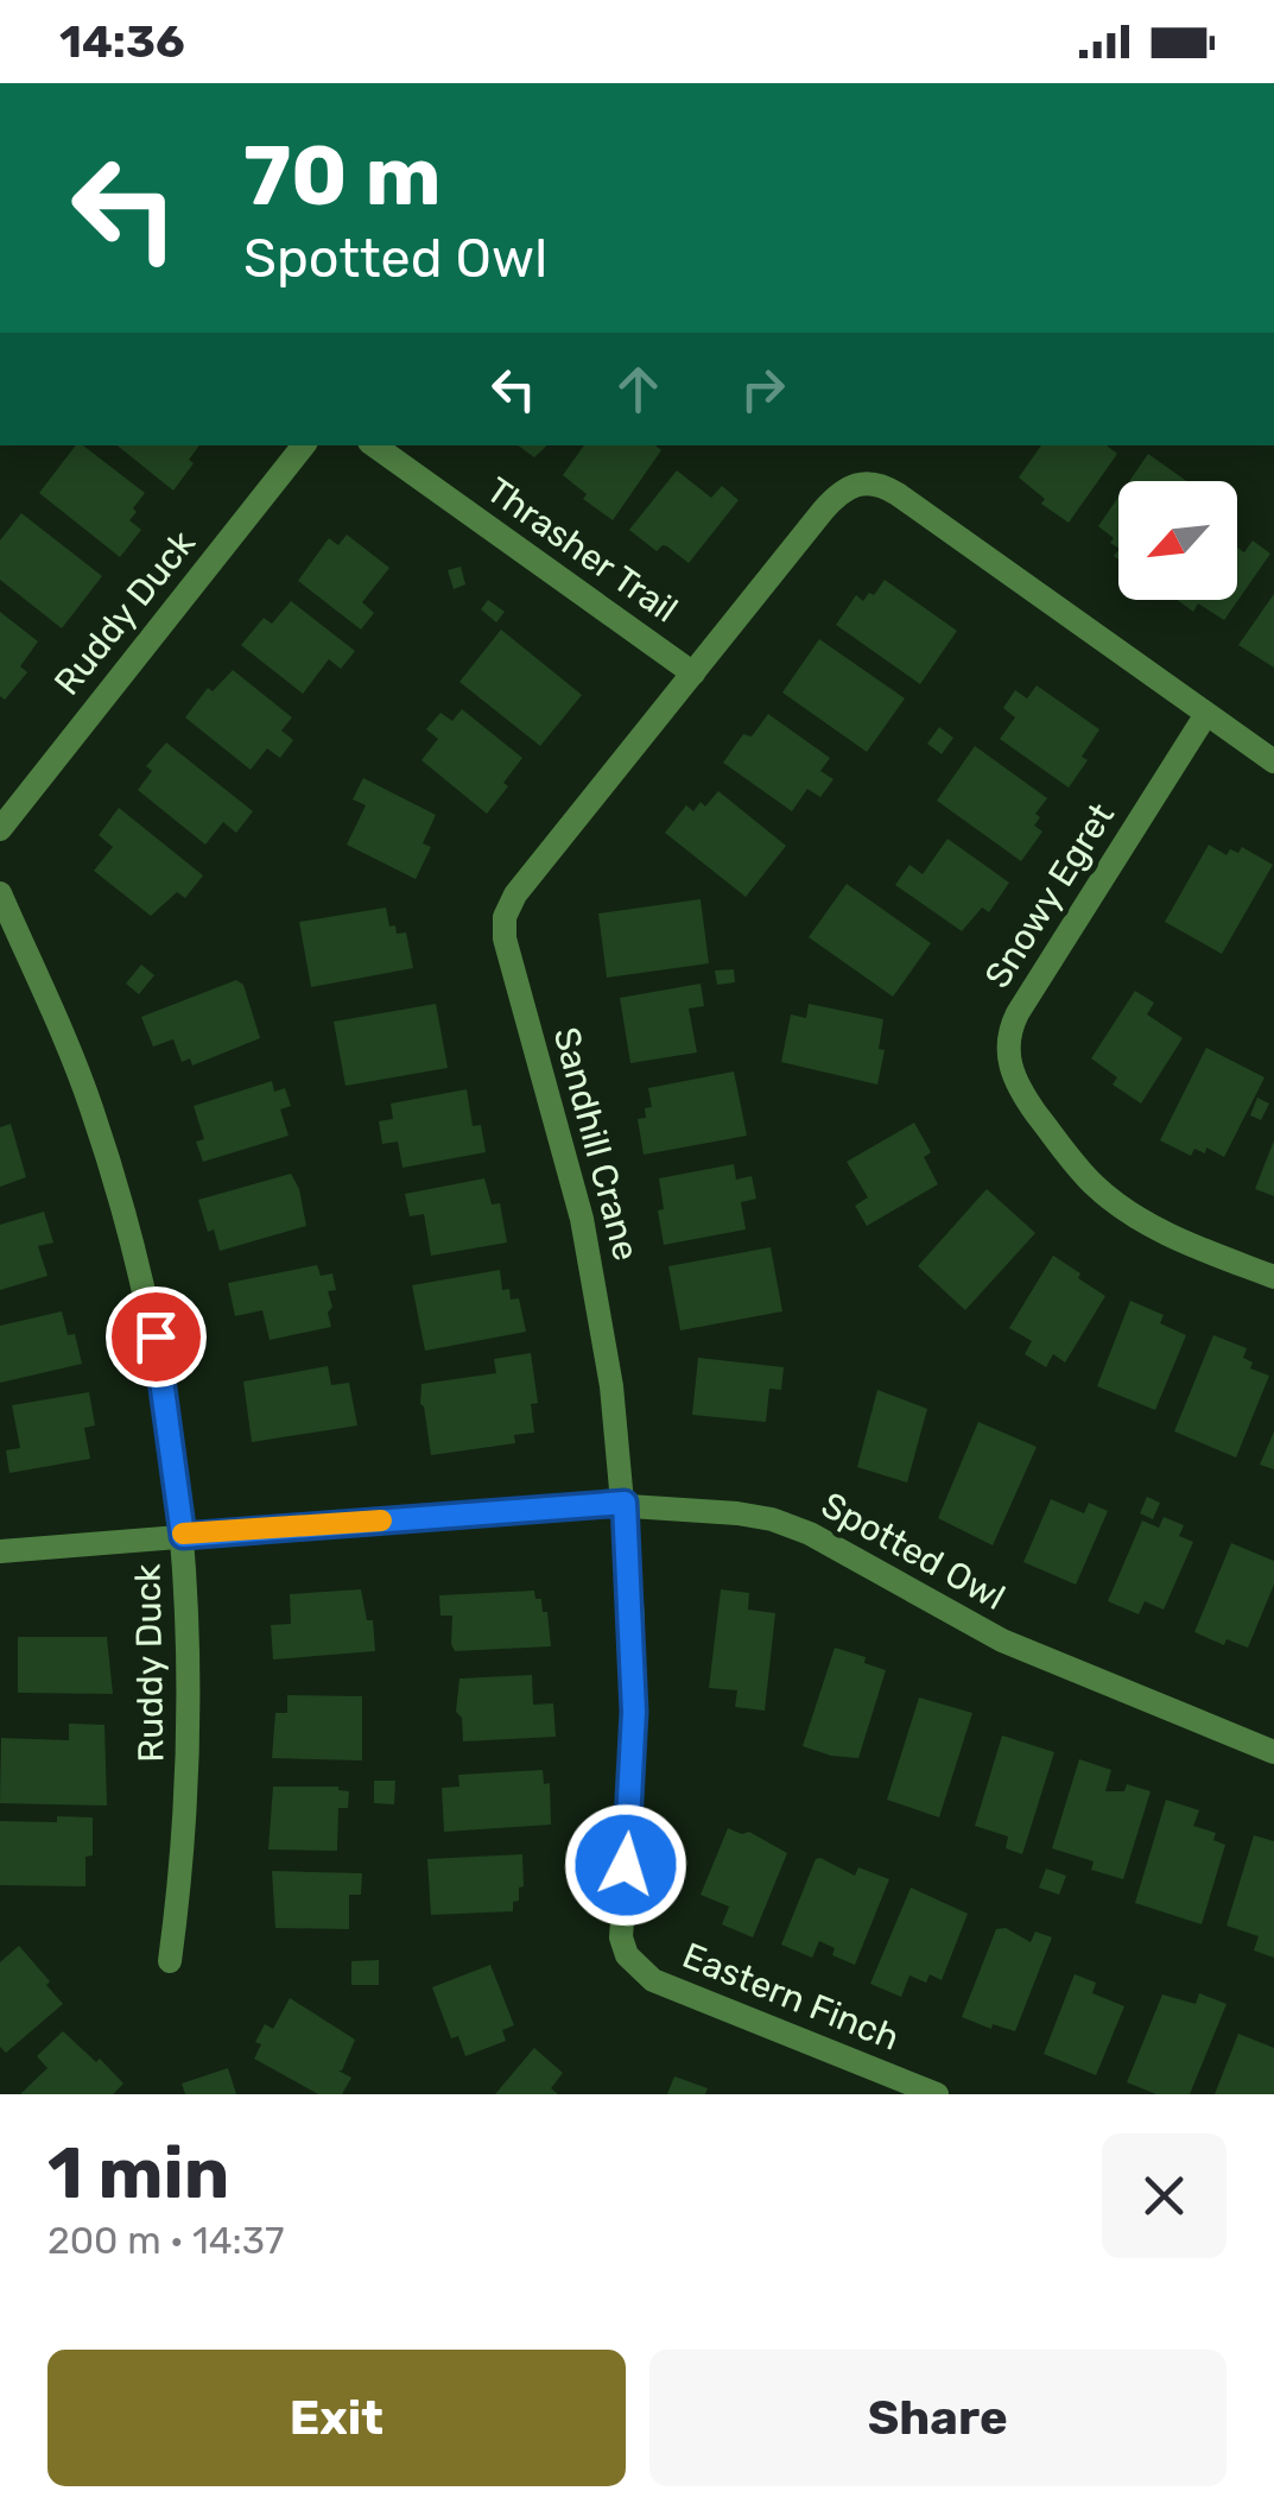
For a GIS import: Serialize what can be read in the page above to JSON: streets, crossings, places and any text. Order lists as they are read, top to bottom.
{
  "streets": {
    "street": [
      "Thrasher Trail",
      "Ruddy Duck",
      "Snowy Egret",
      "Sandhill Crane",
      "Spotted Owl",
      "Eastern Finch"
    ]
  },
  "crossings": [
    ["Thrasher Trail", "Sandhill Crane"],
    ["Ruddy Duck", "Spotted Owl"],
    ["Snowy Egret", "Sandhill Crane"],
    ["Sandhill Crane", "Spotted Owl"],
    ["Sandhill Crane", "Eastern Finch"]
  ],
  "north": "bottom left",
  "page": {
    "status": "14:36",
    "turn": ["70 m", "Spotted Owl"],
    "heading": ["1 min", "200 m · 14:37"],
    "buttons": ["Exit", "Share"]
  }
}
